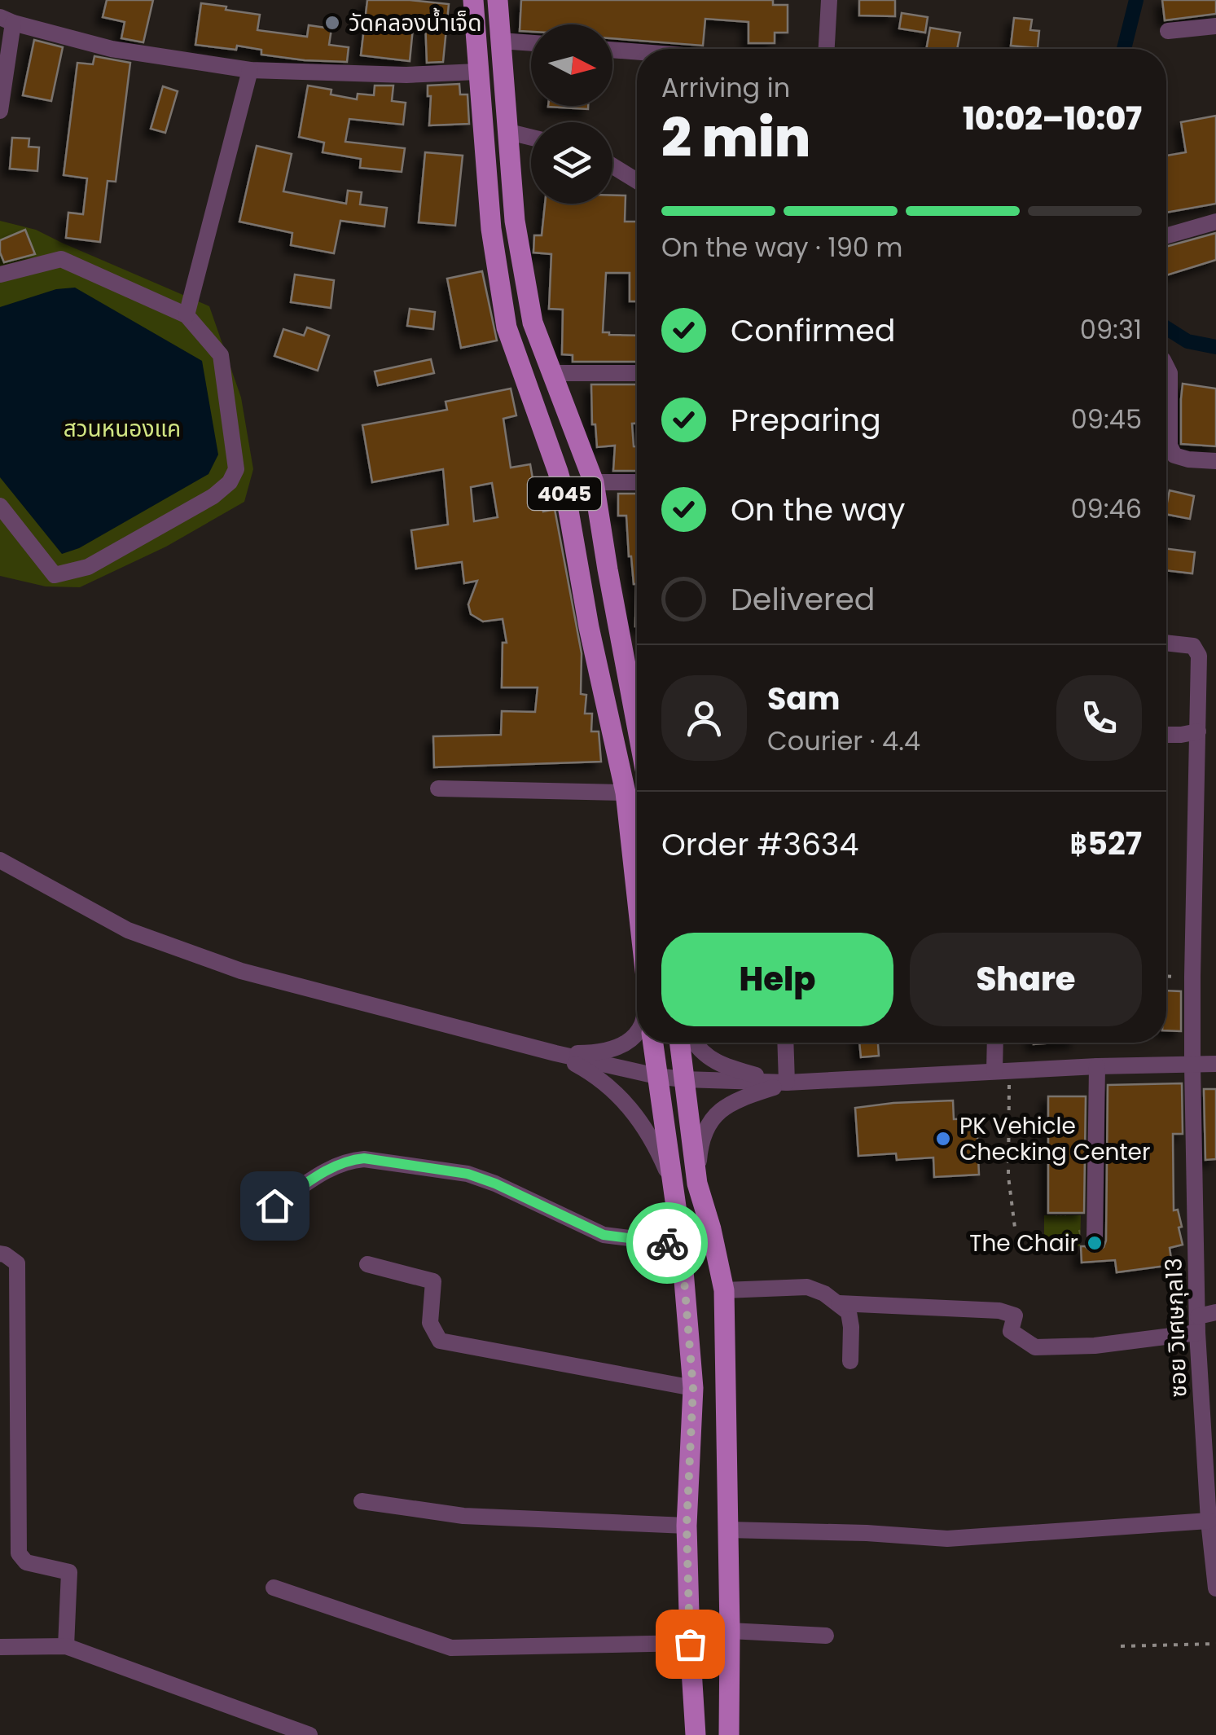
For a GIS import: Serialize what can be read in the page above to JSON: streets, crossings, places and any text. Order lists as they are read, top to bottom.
{
  "streets": {
    "main road": ["4045"],
    "street": ["ซอย วิเศษกุล13"]
  },
  "parks": ["สวนหนองแค"],
  "places": ["วัดคลองน้ำเจ็ด", "PK Vehicle Checking Center", "The Chair"],
  "north": "right",
  "page": {
    "heading": ["2 min", "Arriving in", "10:02–10:07"],
    "panel": [
      "Sam",
      "Courier · 4.4",
      "Order #3634",
      "฿527"
    ],
    "bar": "On the way · 190 m",
    "list": [
      ["Confirmed", "09:31"],
      ["Preparing", "09:45"],
      ["On the way", "09:46"],
      "Delivered"
    ],
    "buttons": ["Help", "Share"]
  }
}
